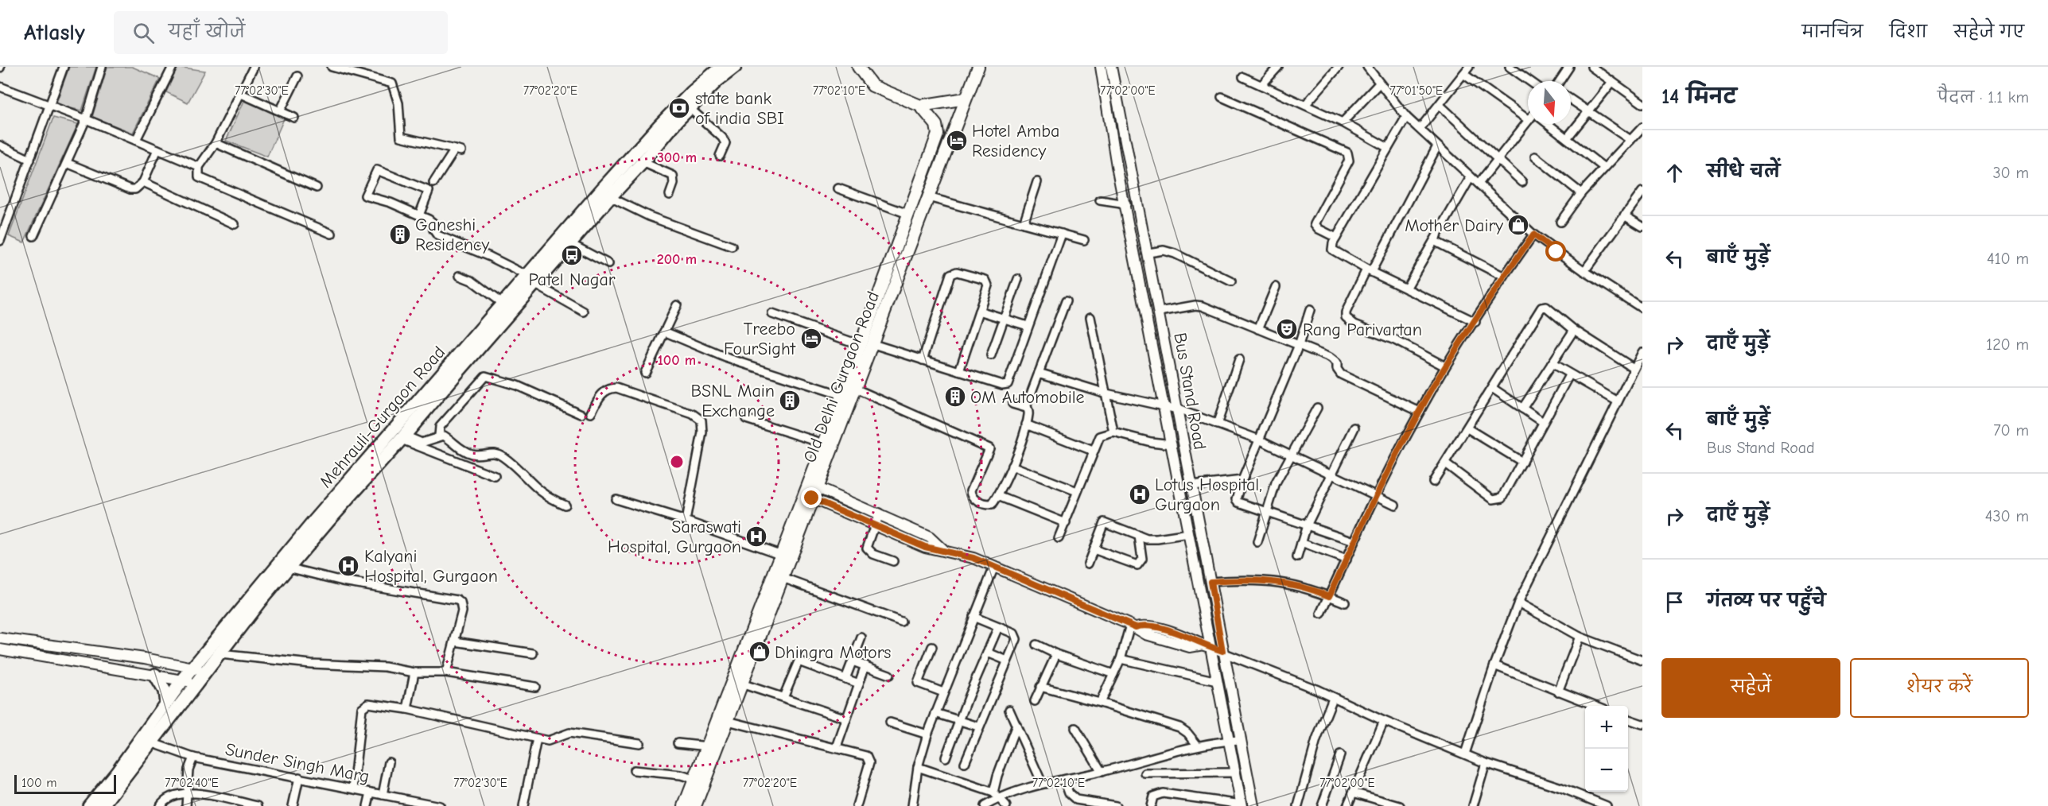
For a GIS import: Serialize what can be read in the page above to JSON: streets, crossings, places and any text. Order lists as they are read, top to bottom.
{
  "streets": {
    "main road": ["Old Delhi Gurgaon Road", "Mehrauli-Gurgaon Road"],
    "street": ["Bus Stand Road", "Sunder Singh Marg"]
  },
  "crossings": [
    ["Mehrauli-Gurgaon Road", "Sunder Singh Marg"]
  ],
  "places": {
    "bank": ["state bank of india SBI"],
    "hotel": ["Hotel Amba Residency", "Treebo FourSight"],
    "shop": ["Mother Dairy", "Dhingra Motors"],
    "building": ["Ganeshi Residency", "OM Automobile", "BSNL Main Exchange"],
    "bus stop": ["Patel Nagar"],
    "theatre": ["Rang Parivartan"],
    "hospital": ["Lotus Hospital, Gurgaon", "Saraswati Hospital, Gurgaon", "Kalyani Hospital, Gurgaon"]
  },
  "scale_bar": "100 m",
  "north": "bottom",
  "page": {
    "header": "Atlasly",
    "search": "यहाँ खोजें",
    "nav": ["मानचित्र", "दिशा", "सहेजे गए"],
    "heading": ["14 मिनट", "पैदल · 1.1 km"],
    "list": [
      ["सीधे चलें", "30 m"],
      ["बाएँ मुड़ें", "410 m"],
      ["दाएँ मुड़ें", "120 m"],
      ["बाएँ मुड़ें", "Bus Stand Road", "70 m"],
      ["दाएँ मुड़ें", "430 m"],
      "गंतव्य पर पहुँचे"
    ],
    "buttons": ["सहेजें", "शेयर करें"],
    "map_buttons": ["+", "−"],
    "scale": "100 m"
  },
  "coordinates": [
    "77°02'30\"E",
    "77°02'20\"E",
    "77°02'10\"E",
    "77°02'00\"E",
    "77°01'50\"E",
    "77°02'40\"E"
  ],
  "rings": ["300 m", "200 m", "100 m"]
}
